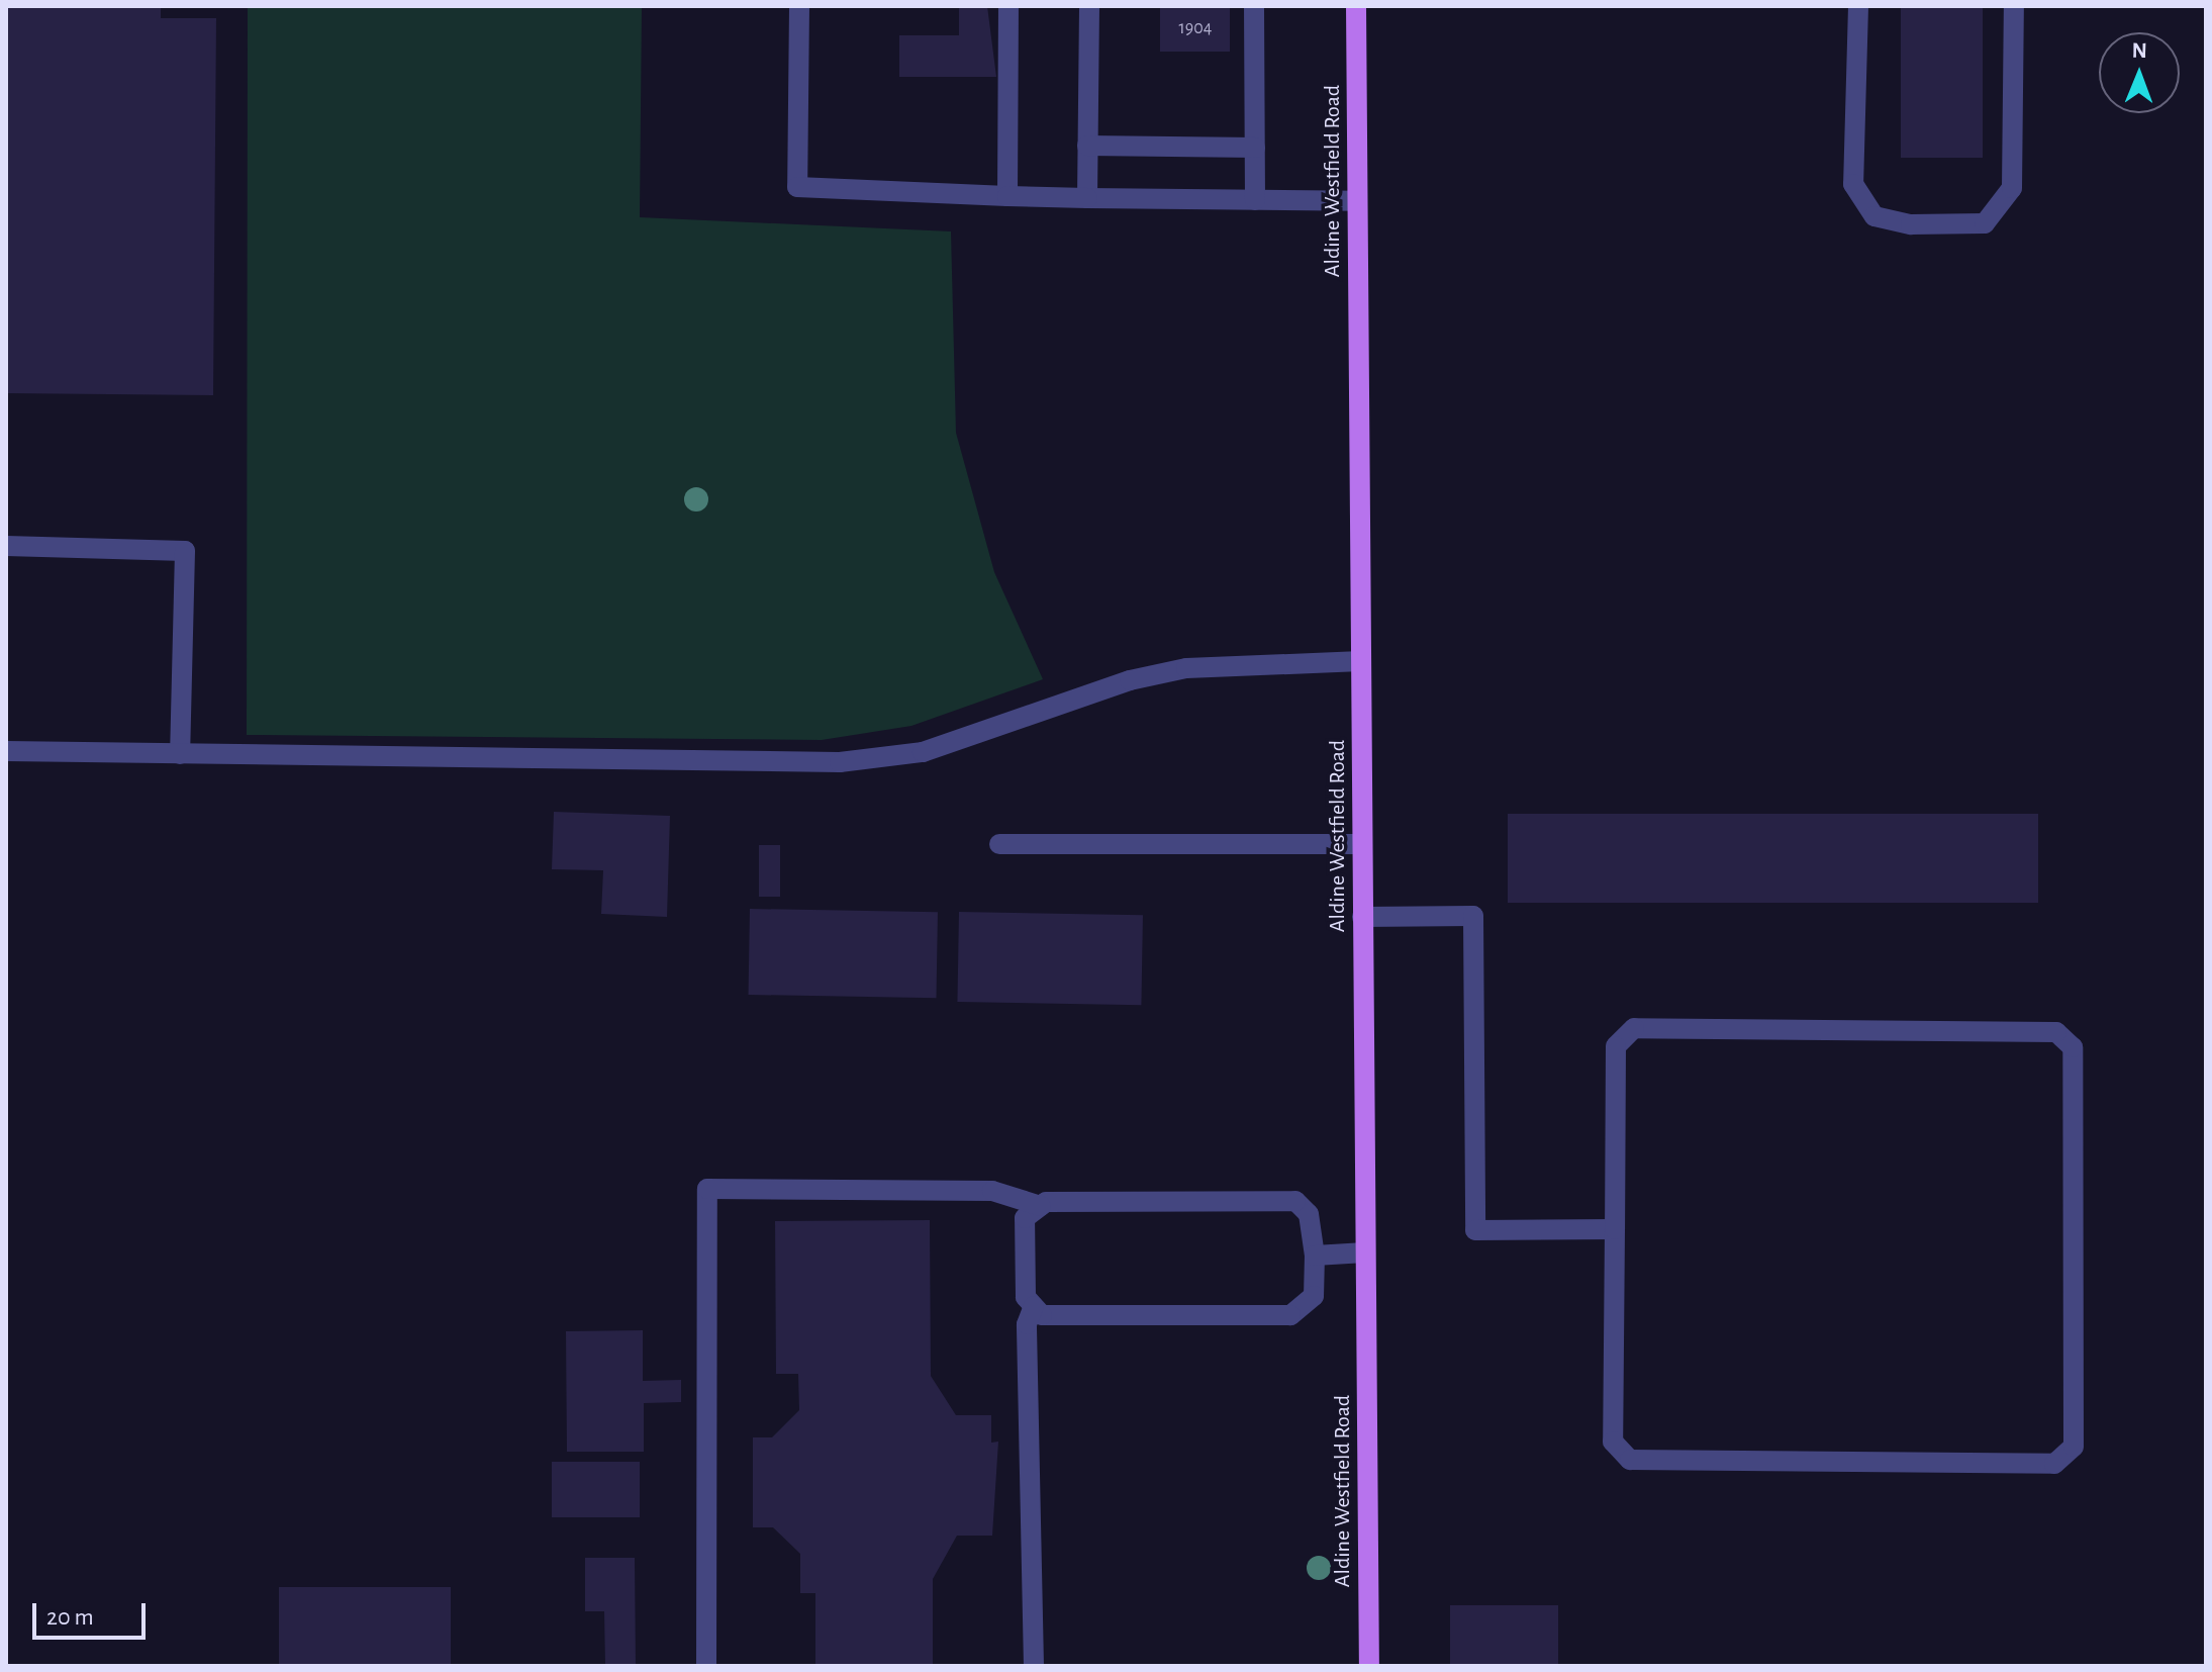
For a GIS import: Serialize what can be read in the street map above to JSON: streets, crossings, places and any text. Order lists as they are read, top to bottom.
{
  "streets": {
    "main road": ["Aldine Westfield Road"]
  },
  "house_numbers": ["1904"],
  "scale_bar": "20 m",
  "north": "top"
}
